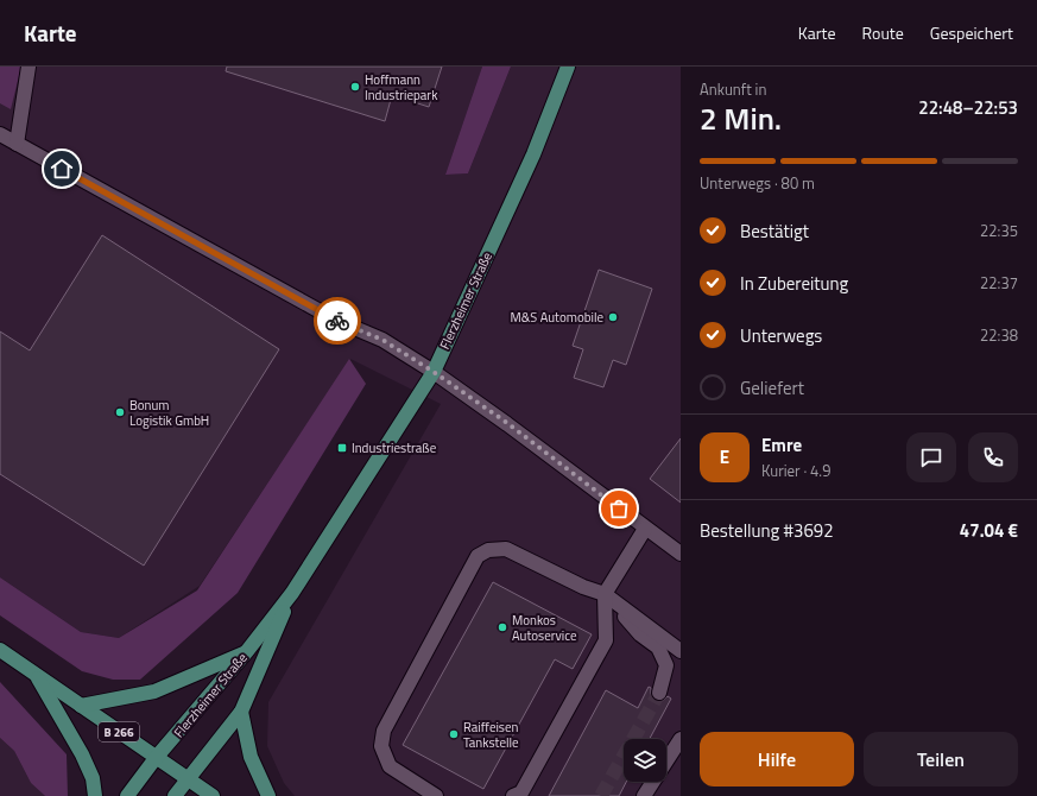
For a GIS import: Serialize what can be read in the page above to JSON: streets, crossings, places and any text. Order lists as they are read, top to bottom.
{
  "streets": {
    "main road": ["Flerzheimer Straße", "B 266"]
  },
  "crossings": [
    ["Flerzheimer Straße", "B 266"]
  ],
  "places": {
    "other": [
      "Hoffmann Industriepark",
      "M&S Automobile",
      "Bonum Logistik GmbH",
      "Monkos Autoservice",
      "Raiffeisen Tankstelle"
    ],
    "transit": ["Industriestraße"]
  },
  "page": {
    "header": "Karte",
    "nav": ["Karte", "Route", "Gespeichert"],
    "heading": ["2 Min.", "Ankunft in", "22:48–22:53"],
    "panel": [
      "Emre",
      "Kurier · 4.9",
      "Bestellung #3692",
      "47.04 €"
    ],
    "bar": "Unterwegs · 80 m",
    "list": [
      ["Bestätigt", "22:35"],
      ["In Zubereitung", "22:37"],
      ["Unterwegs", "22:38"],
      "Geliefert"
    ],
    "round": "E",
    "buttons": ["Hilfe", "Teilen"]
  }
}
